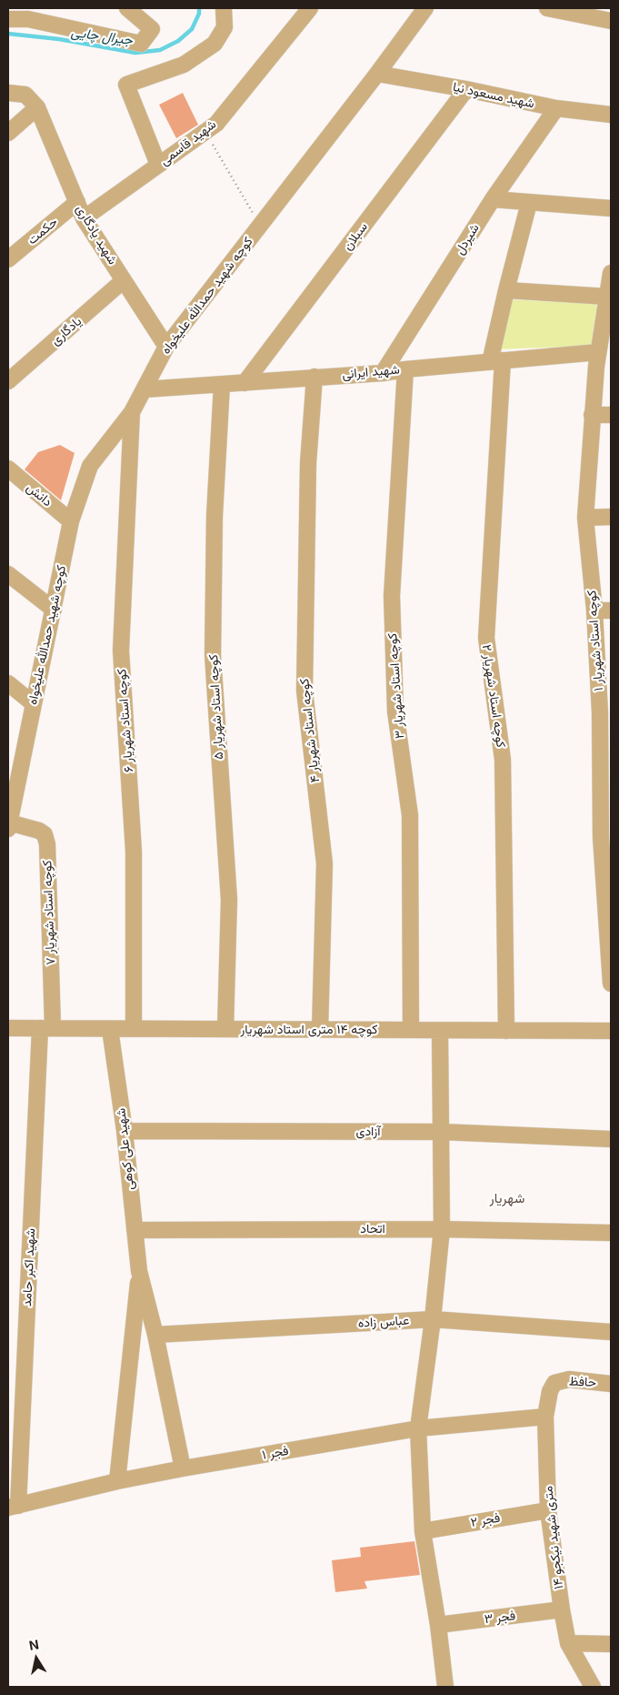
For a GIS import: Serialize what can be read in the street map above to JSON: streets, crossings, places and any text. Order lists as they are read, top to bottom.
{
  "streets": {
    "street": [
      "شهید مسعود نیا",
      "شهید قاسمی",
      "حکمت",
      "شهید یادگاری",
      "سبلان",
      "شیردل",
      "کوچه شهید حمدالله علیخواه",
      "یادگاری",
      "شهید ایرانی",
      "دانش",
      "کوچه استاد شهریار ۱",
      "کوچه استاد شهریار ۳",
      "کوچه استاد شهریار ۲",
      "کوچه استاد شهریار ۵",
      "کوچه استاد شهریار ۶",
      "کوچه استاد شهریار ۴",
      "کوچه استاد شهریار ۷",
      "کوچه ۱۴ متری استاد شهریار",
      "آزادی",
      "شهید علی کوهی",
      "اتحاد",
      "شهید اکبر حامد",
      "عباس زاده",
      "حافظ",
      "فجر ۱",
      "فجر ۲",
      "۱۴ متری شهید نیکجو",
      "فجر ۳"
    ]
  },
  "crossings": [
    ["شهید مسعود نیا", "سبلان"],
    ["شهید مسعود نیا", "شیردل"],
    ["شهید مسعود نیا", "کوچه شهید حمدالله علیخواه"],
    ["شهید قاسمی", "شهید یادگاری"],
    ["حکمت", "شهید یادگاری"],
    ["شهید یادگاری", "کوچه شهید حمدالله علیخواه"],
    ["شهید یادگاری", "یادگاری"],
    ["سبلان", "شهید ایرانی"],
    ["شیردل", "شهید ایرانی"],
    ["کوچه شهید حمدالله علیخواه", "شهید ایرانی"],
    ["کوچه شهید حمدالله علیخواه", "دانش"],
    ["کوچه شهید حمدالله علیخواه", "کوچه استاد شهریار ۶"],
    ["کوچه شهید حمدالله علیخواه", "کوچه استاد شهریار ۷"],
    ["شهید ایرانی", "کوچه استاد شهریار ۱"],
    ["شهید ایرانی", "کوچه استاد شهریار ۳"],
    ["شهید ایرانی", "کوچه استاد شهریار ۲"],
    ["شهید ایرانی", "کوچه استاد شهریار ۵"],
    ["شهید ایرانی", "کوچه استاد شهریار ۴"],
    ["کوچه استاد شهریار ۳", "کوچه ۱۴ متری استاد شهریار"],
    ["کوچه استاد شهریار ۲", "کوچه ۱۴ متری استاد شهریار"],
    ["کوچه استاد شهریار ۵", "کوچه ۱۴ متری استاد شهریار"],
    ["کوچه استاد شهریار ۶", "کوچه ۱۴ متری استاد شهریار"],
    ["کوچه استاد شهریار ۴", "کوچه ۱۴ متری استاد شهریار"],
    ["کوچه استاد شهریار ۷", "کوچه ۱۴ متری استاد شهریار"],
    ["کوچه استاد شهریار ۷", "شهید اکبر حامد"],
    ["کوچه ۱۴ متری استاد شهریار", "شهید علی کوهی"],
    ["کوچه ۱۴ متری استاد شهریار", "شهید اکبر حامد"],
    ["آزادی", "شهید علی کوهی"],
    ["شهید علی کوهی", "اتحاد"],
    ["شهید علی کوهی", "عباس زاده"],
    ["شهید علی کوهی", "فجر ۱"],
    ["شهید اکبر حامد", "فجر ۱"],
    ["حافظ", "۱۴ متری شهید نیکجو"],
    ["فجر ۱", "۱۴ متری شهید نیکجو"],
    ["فجر ۲", "۱۴ متری شهید نیکجو"],
    ["۱۴ متری شهید نیکجو", "فجر ۳"]
  ],
  "districts": ["شهریار"],
  "water": ["جیرال چایی"],
  "north": "top"
}
